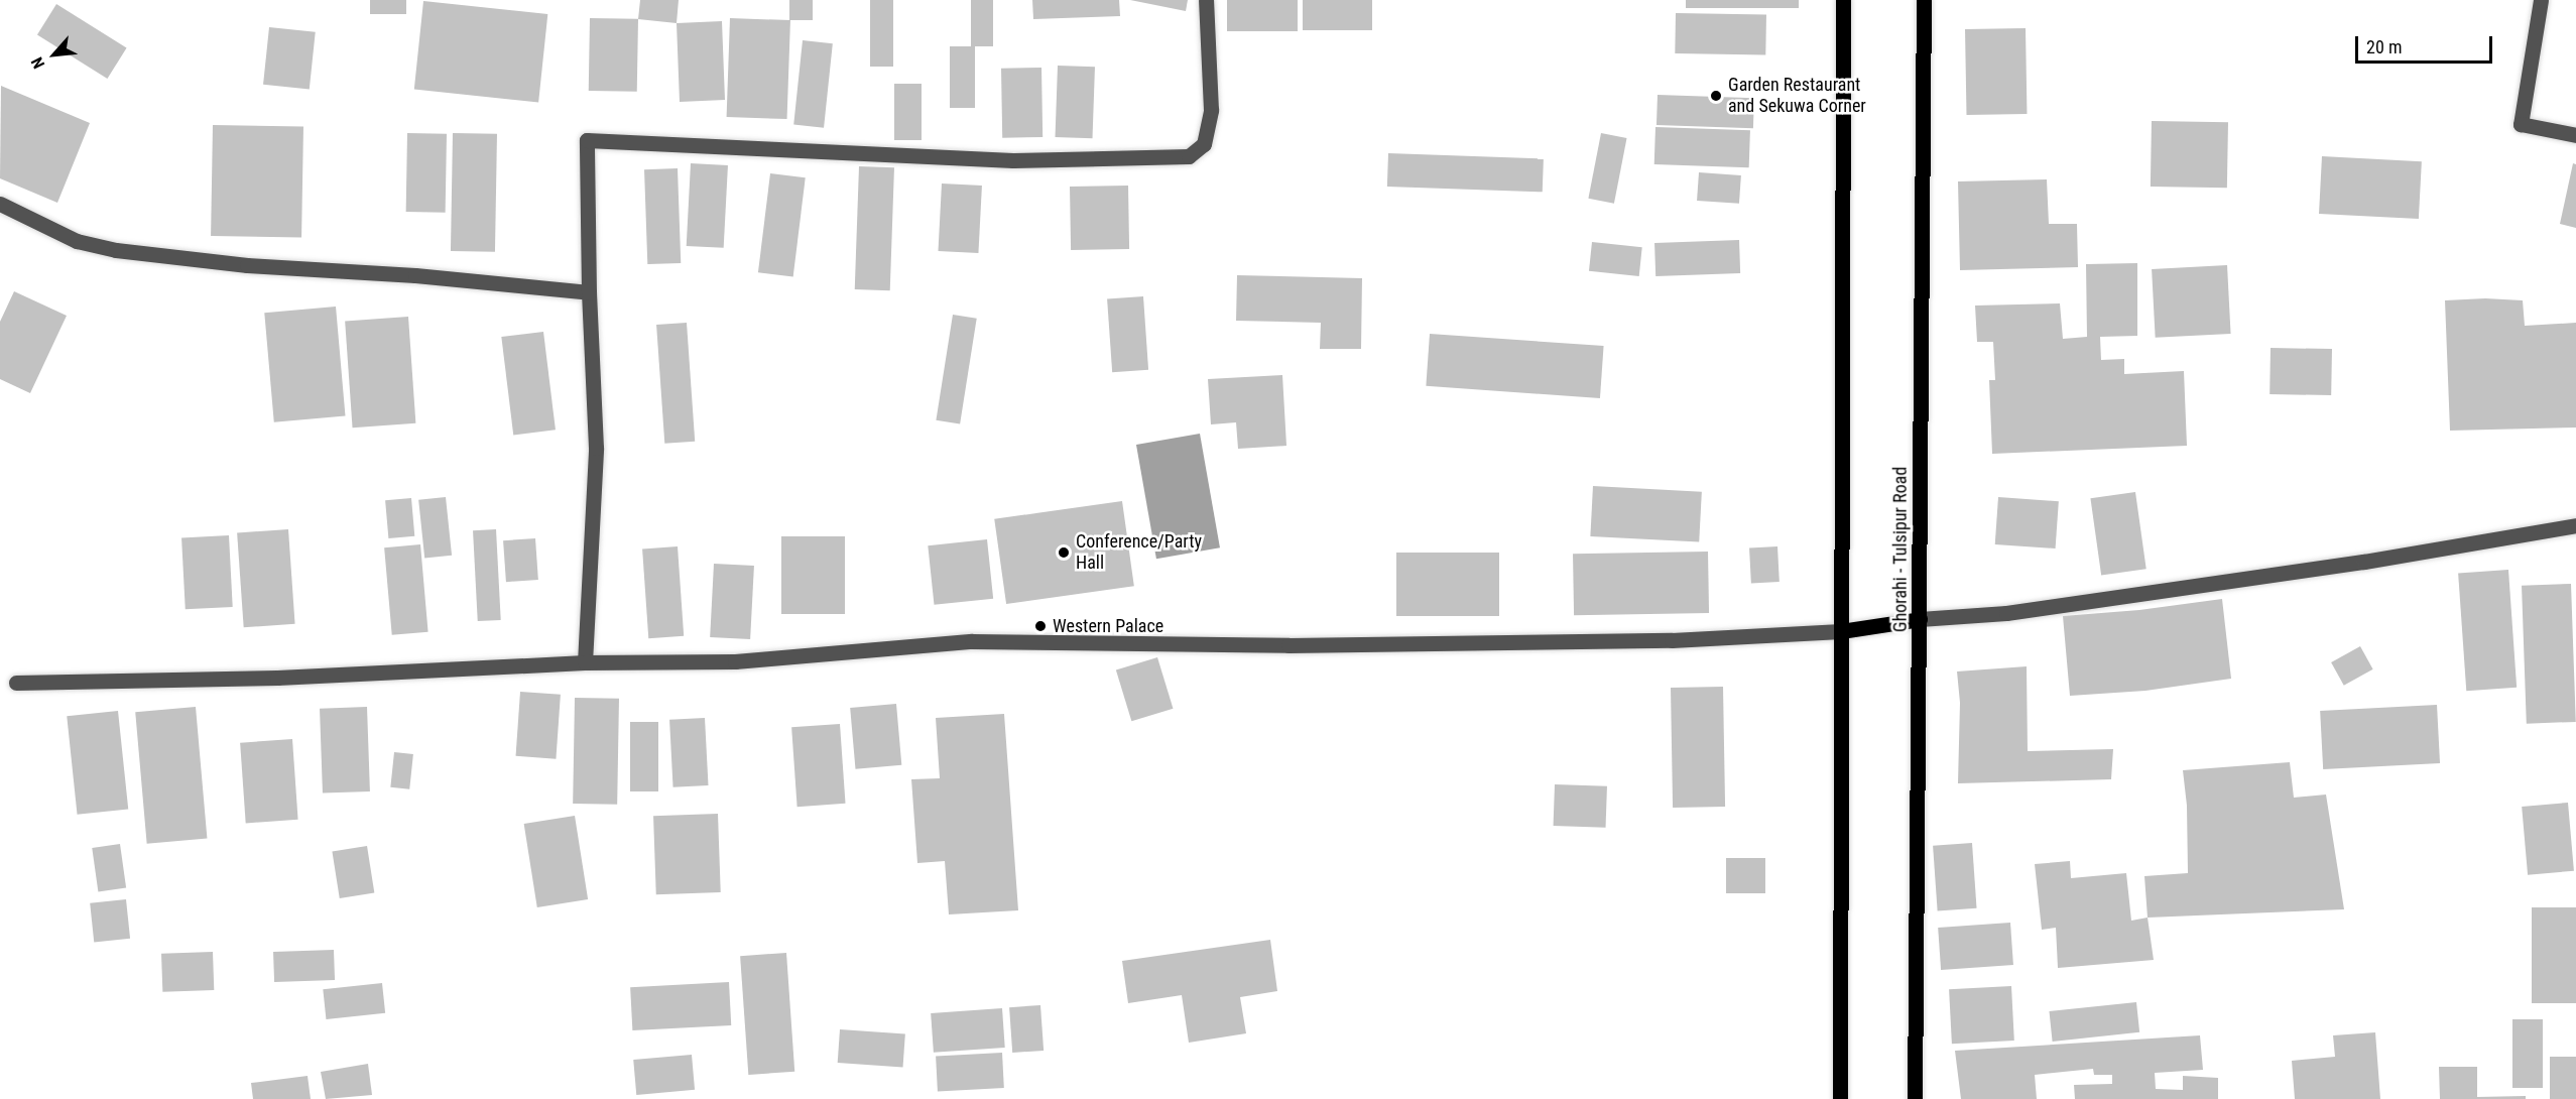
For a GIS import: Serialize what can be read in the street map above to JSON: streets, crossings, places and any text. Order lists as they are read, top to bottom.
{
  "streets": {
    "main road": ["Ghorahi - Tulsipur Road"]
  },
  "places": ["Garden Restaurant and Sekuwa Corner", "Conference/Party Hall", "Western Palace"],
  "scale_bar": "20 m",
  "north": "bottom left"
}
